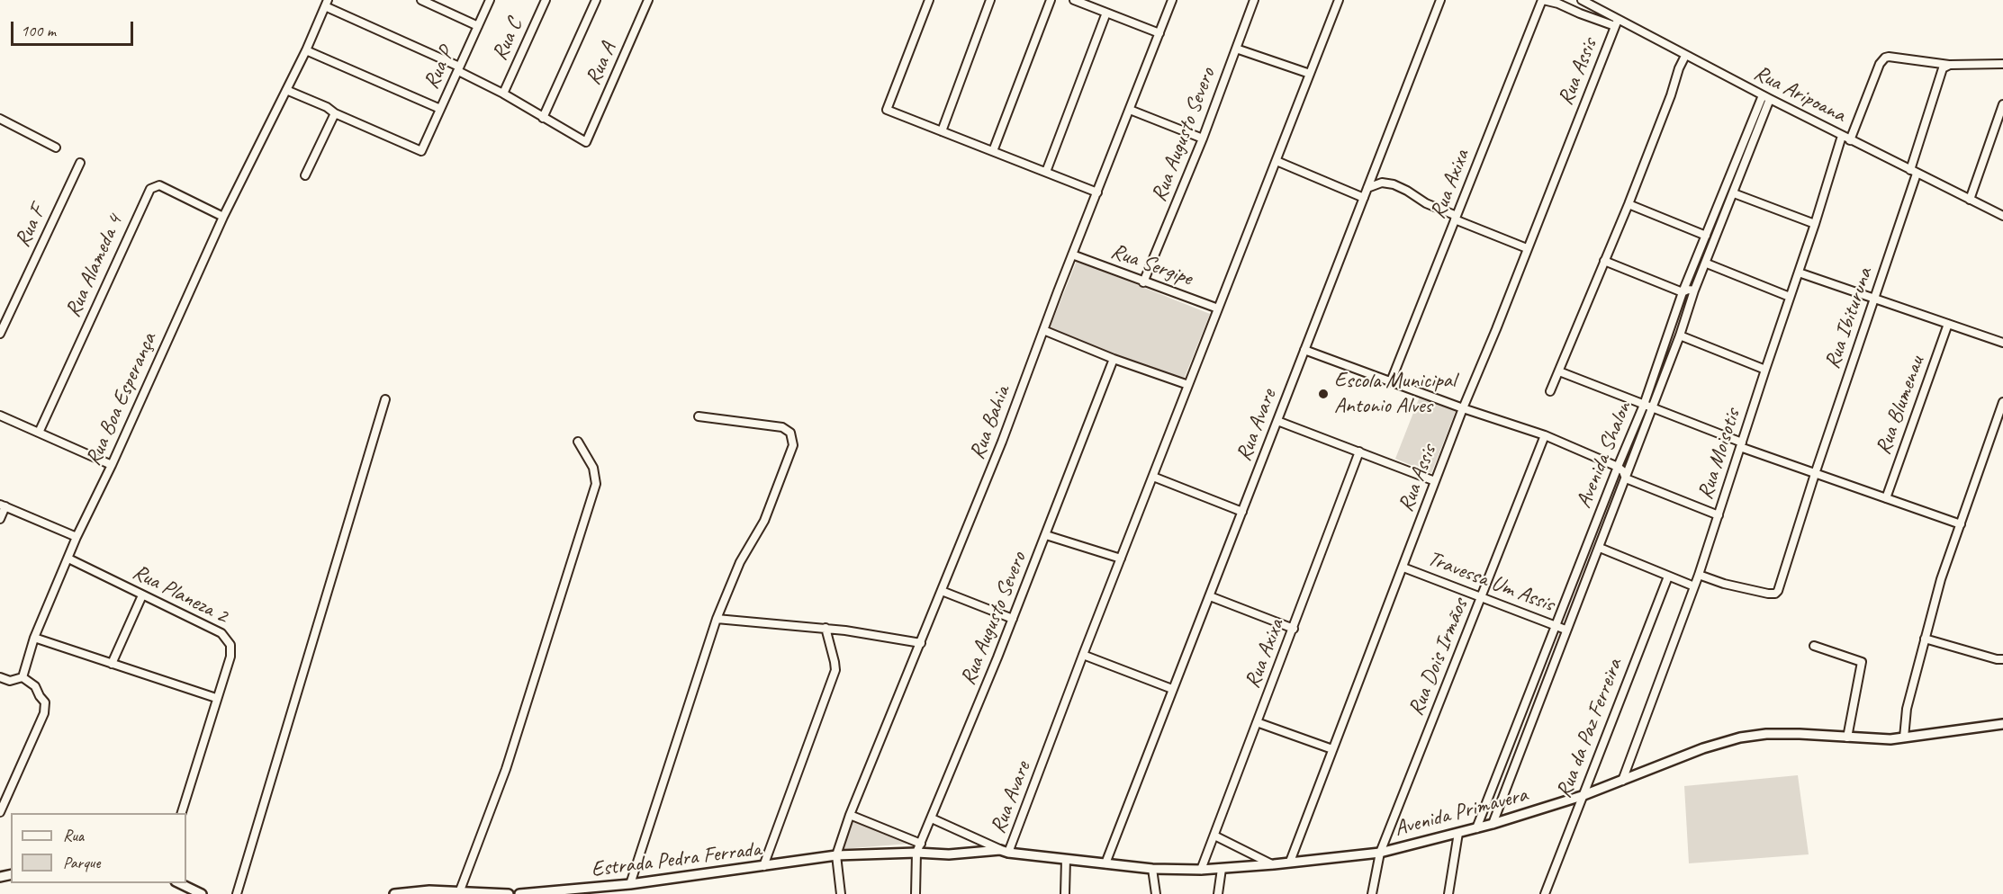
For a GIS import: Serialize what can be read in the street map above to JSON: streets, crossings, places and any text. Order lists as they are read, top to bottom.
{
  "streets": {
    "street": [
      "Rua C",
      "Rua A",
      "Rua P",
      "Rua Assis",
      "Rua Aripoana",
      "Rua Augusto Severo",
      "Rua Axixa",
      "Rua F",
      "Rua Sergipe",
      "Rua Alameda 4",
      "Rua Ibituruna",
      "Rua Boa Esperança",
      "Rua Blumenau",
      "Rua Bahia",
      "Rua Avare",
      "Rua Moisotis",
      "Avenida Shalon",
      "Travessa Um Assis",
      "Rua Planeza 2",
      "Rua Dois Irmãos",
      "Rua da Paz Ferreira",
      "Avenida Primavera",
      "Estrada Pedra Ferrada"
    ]
  },
  "crossings": [
    ["Rua Assis", "Rua Aripoana"],
    ["Rua Assis", "Travessa Um Assis"],
    ["Rua Assis", "Avenida Primavera"],
    ["Rua Aripoana", "Rua Ibituruna"],
    ["Rua Aripoana", "Rua Moisotis"],
    ["Rua Aripoana", "Avenida Shalon"],
    ["Rua Augusto Severo", "Rua Sergipe"],
    ["Rua Augusto Severo", "Avenida Primavera"],
    ["Rua Augusto Severo", "Estrada Pedra Ferrada"],
    ["Rua Axixa", "Avenida Primavera"],
    ["Rua Sergipe", "Rua Bahia"],
    ["Rua Sergipe", "Rua Avare"],
    ["Rua Alameda 4", "Rua Boa Esperança"],
    ["Rua Ibituruna", "Rua Moisotis"],
    ["Rua Boa Esperança", "Rua Planeza 2"],
    ["Rua Bahia", "Estrada Pedra Ferrada"],
    ["Rua Avare", "Avenida Primavera"],
    ["Rua Moisotis", "Avenida Primavera"],
    ["Avenida Shalon", "Travessa Um Assis"],
    ["Avenida Shalon", "Avenida Primavera"],
    ["Travessa Um Assis", "Rua Dois Irmãos"],
    ["Rua Dois Irmãos", "Avenida Primavera"],
    ["Rua da Paz Ferreira", "Avenida Primavera"],
    ["Avenida Primavera", "Estrada Pedra Ferrada"]
  ],
  "places": ["Escola Municipal Antonio Alves"],
  "legend": ["Rua", "Parque"],
  "scale_bar": "100 m"
}
